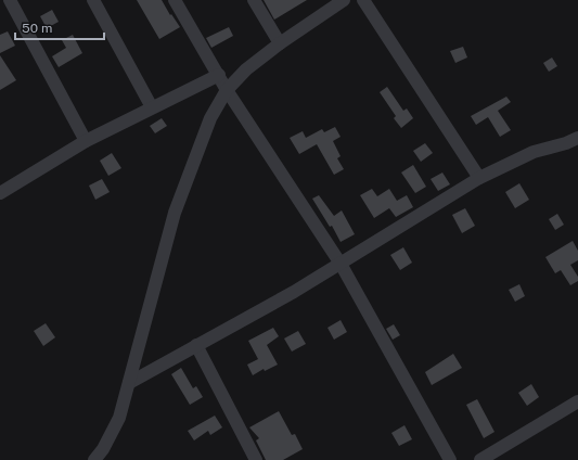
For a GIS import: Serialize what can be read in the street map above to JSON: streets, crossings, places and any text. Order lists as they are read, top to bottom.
{
  "scale_bar": "50 m"
}
